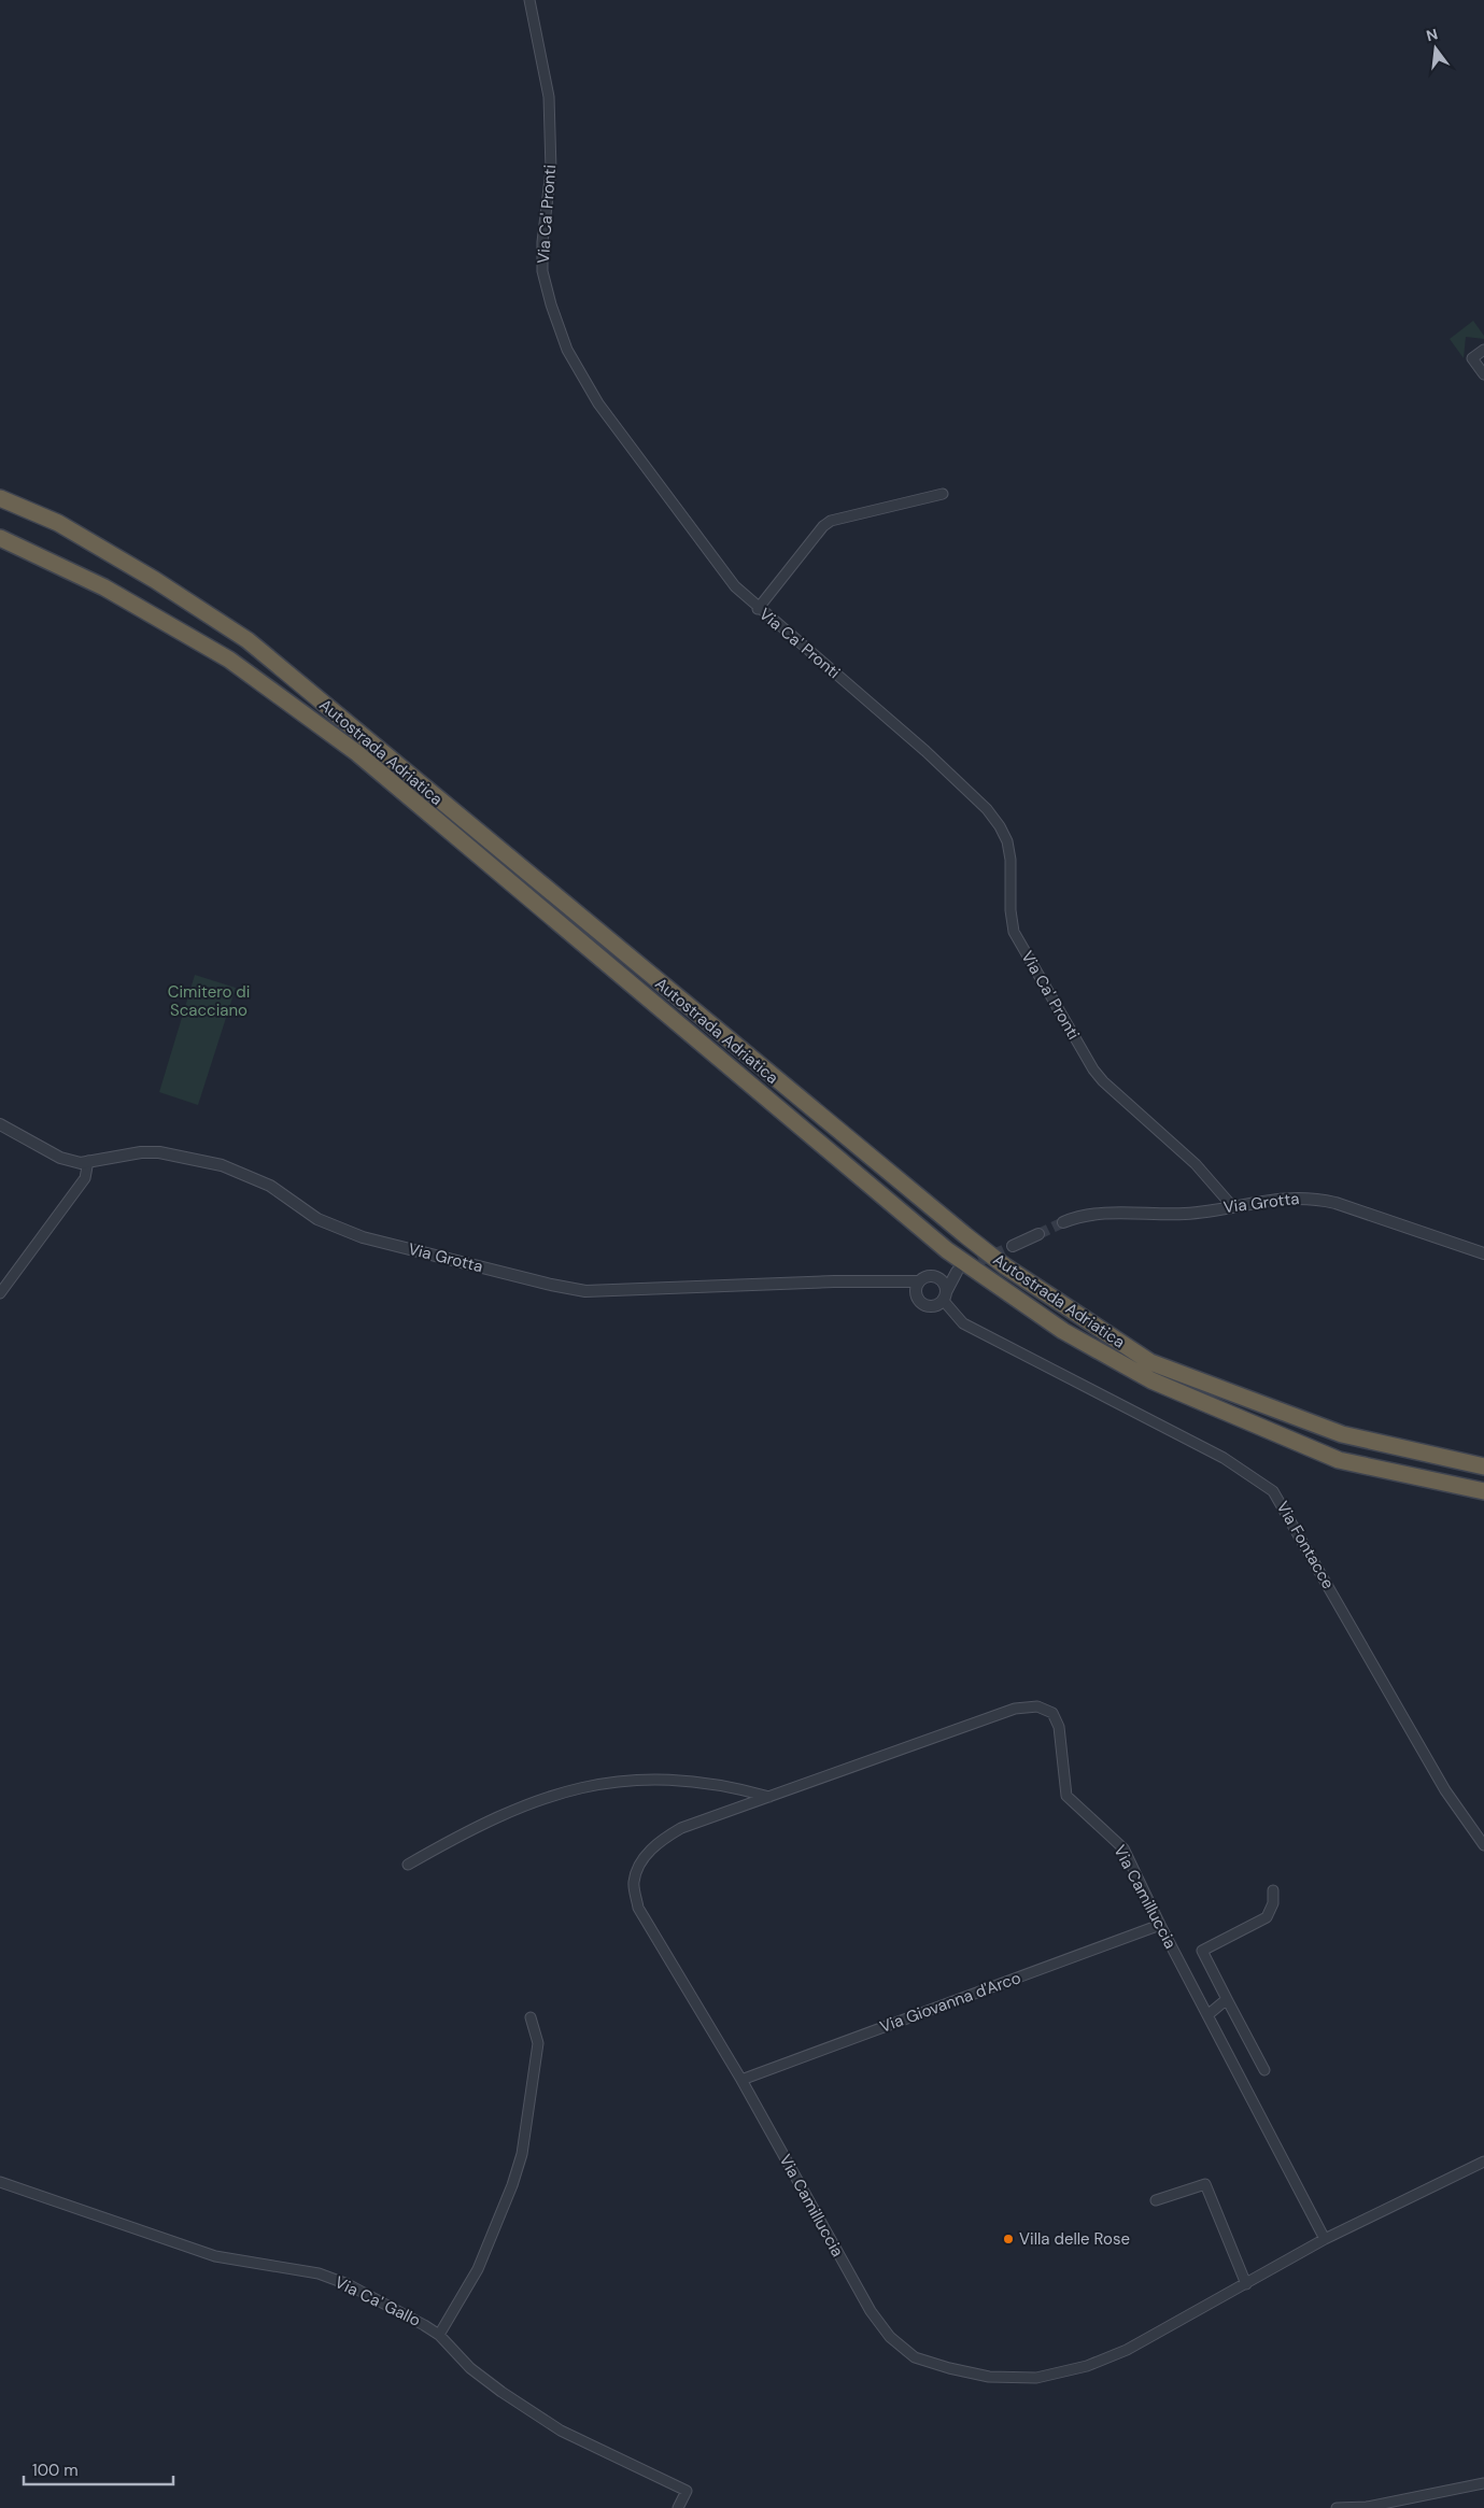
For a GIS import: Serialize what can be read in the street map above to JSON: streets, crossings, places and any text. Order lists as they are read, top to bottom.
{
  "streets": {
    "highway": ["Autostrada Adriatica"],
    "street": [
      "Via Ca' Pronti",
      "Via Grotta",
      "Via Fontacce",
      "Via Camilluccia",
      "Via Giovanna d'Arco",
      "Via Ca' Gallo"
    ]
  },
  "crossings": [
    ["Via Ca' Pronti", "Via Grotta"],
    ["Via Grotta", "Via Fontacce"],
    ["Via Camilluccia", "Via Giovanna d'Arco"]
  ],
  "parks": ["Cimitero di Scacciano"],
  "places": ["Villa delle Rose"],
  "scale_bar": "100 m",
  "north": "top"
}
